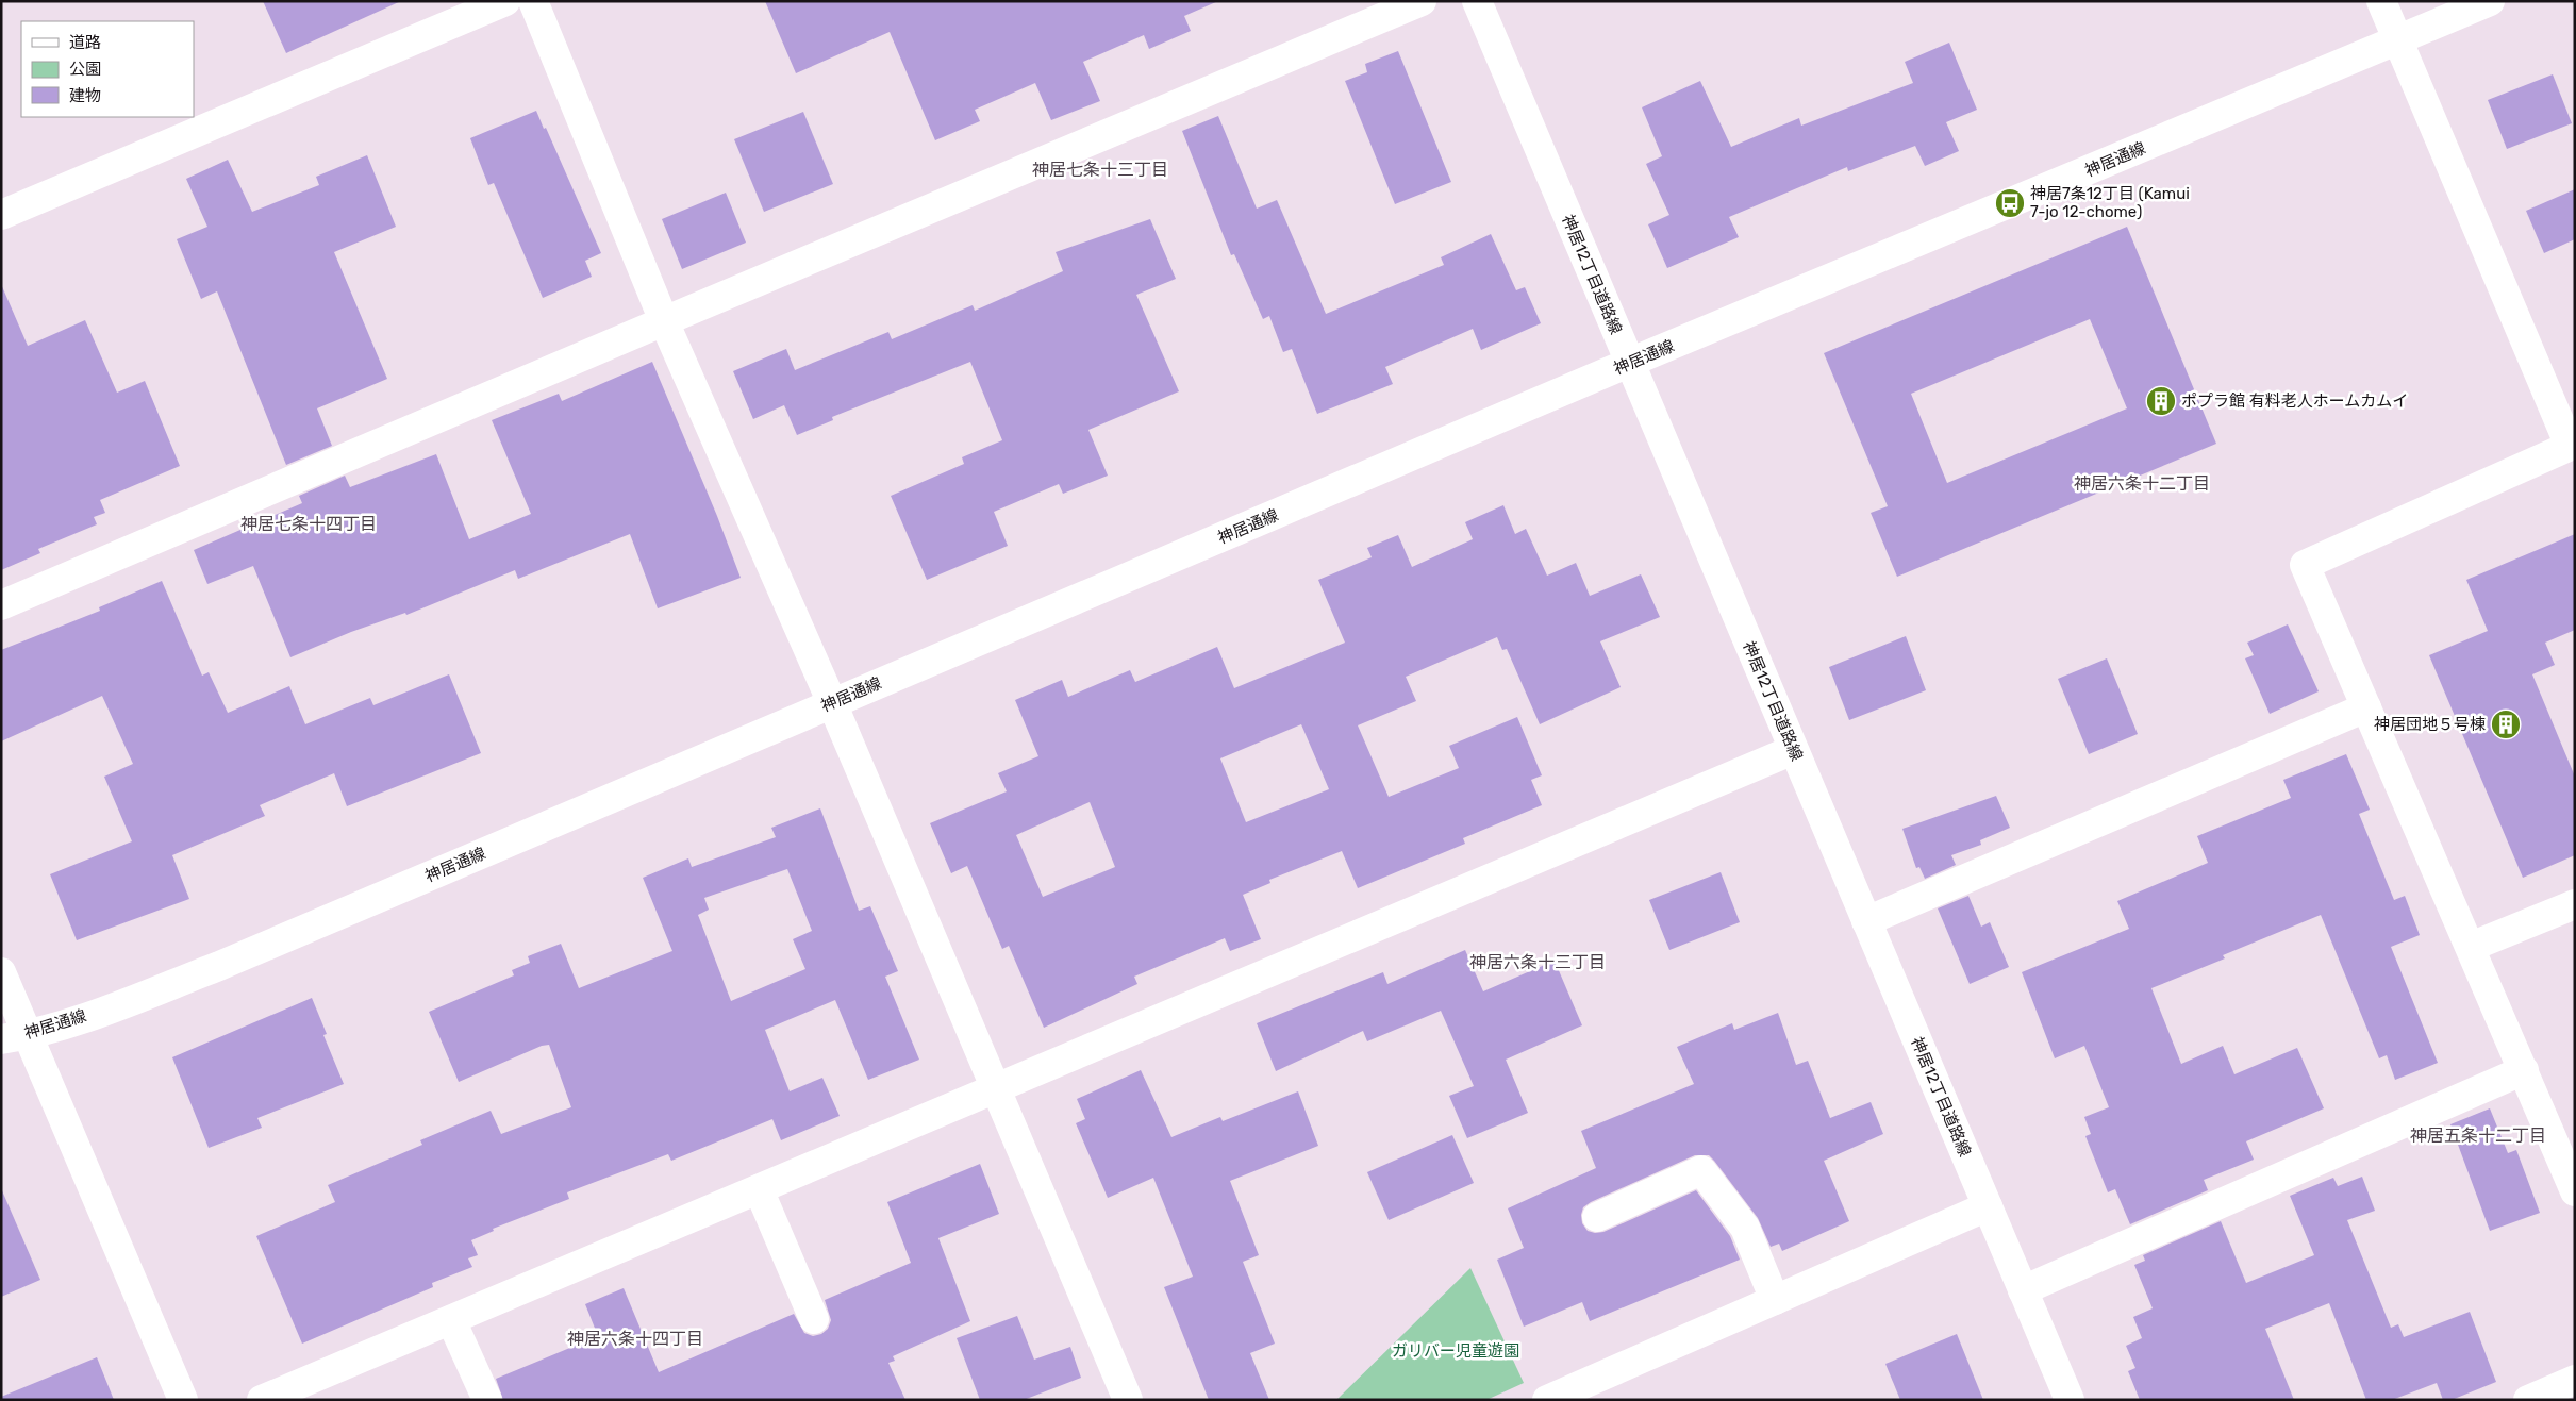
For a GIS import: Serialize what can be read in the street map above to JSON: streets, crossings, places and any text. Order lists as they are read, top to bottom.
{
  "streets": {
    "street": ["神居通線", "神居12丁目道路線"]
  },
  "crossings": [
    ["神居通線", "神居12丁目道路線"]
  ],
  "districts": [
    "神居七条十三丁目",
    "神居六条十二丁目",
    "神居七条十四丁目",
    "神居六条十三丁目",
    "神居五条十二丁目",
    "神居六条十四丁目"
  ],
  "parks": ["ガリバー児童遊園"],
  "places": {
    "bus stop": ["神居7条12丁目 (Kamui 7-jo 12-chome)"],
    "building": ["ポプラ館 有料老人ホームカムイ", "神居団地５号棟"]
  },
  "legend": ["道路", "公園", "建物"]
}
